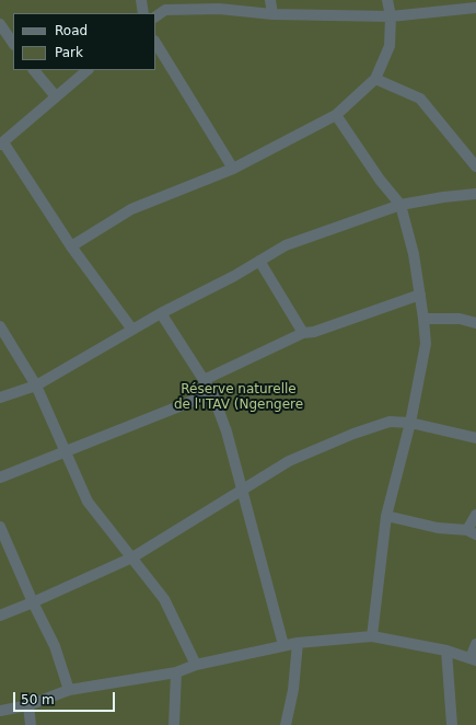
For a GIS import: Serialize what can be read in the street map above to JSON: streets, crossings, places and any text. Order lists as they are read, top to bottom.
{
  "parks": ["Réserve naturelle de l'ITAV (Ngengere"],
  "legend": ["Road", "Park"],
  "scale_bar": "50 m"
}
